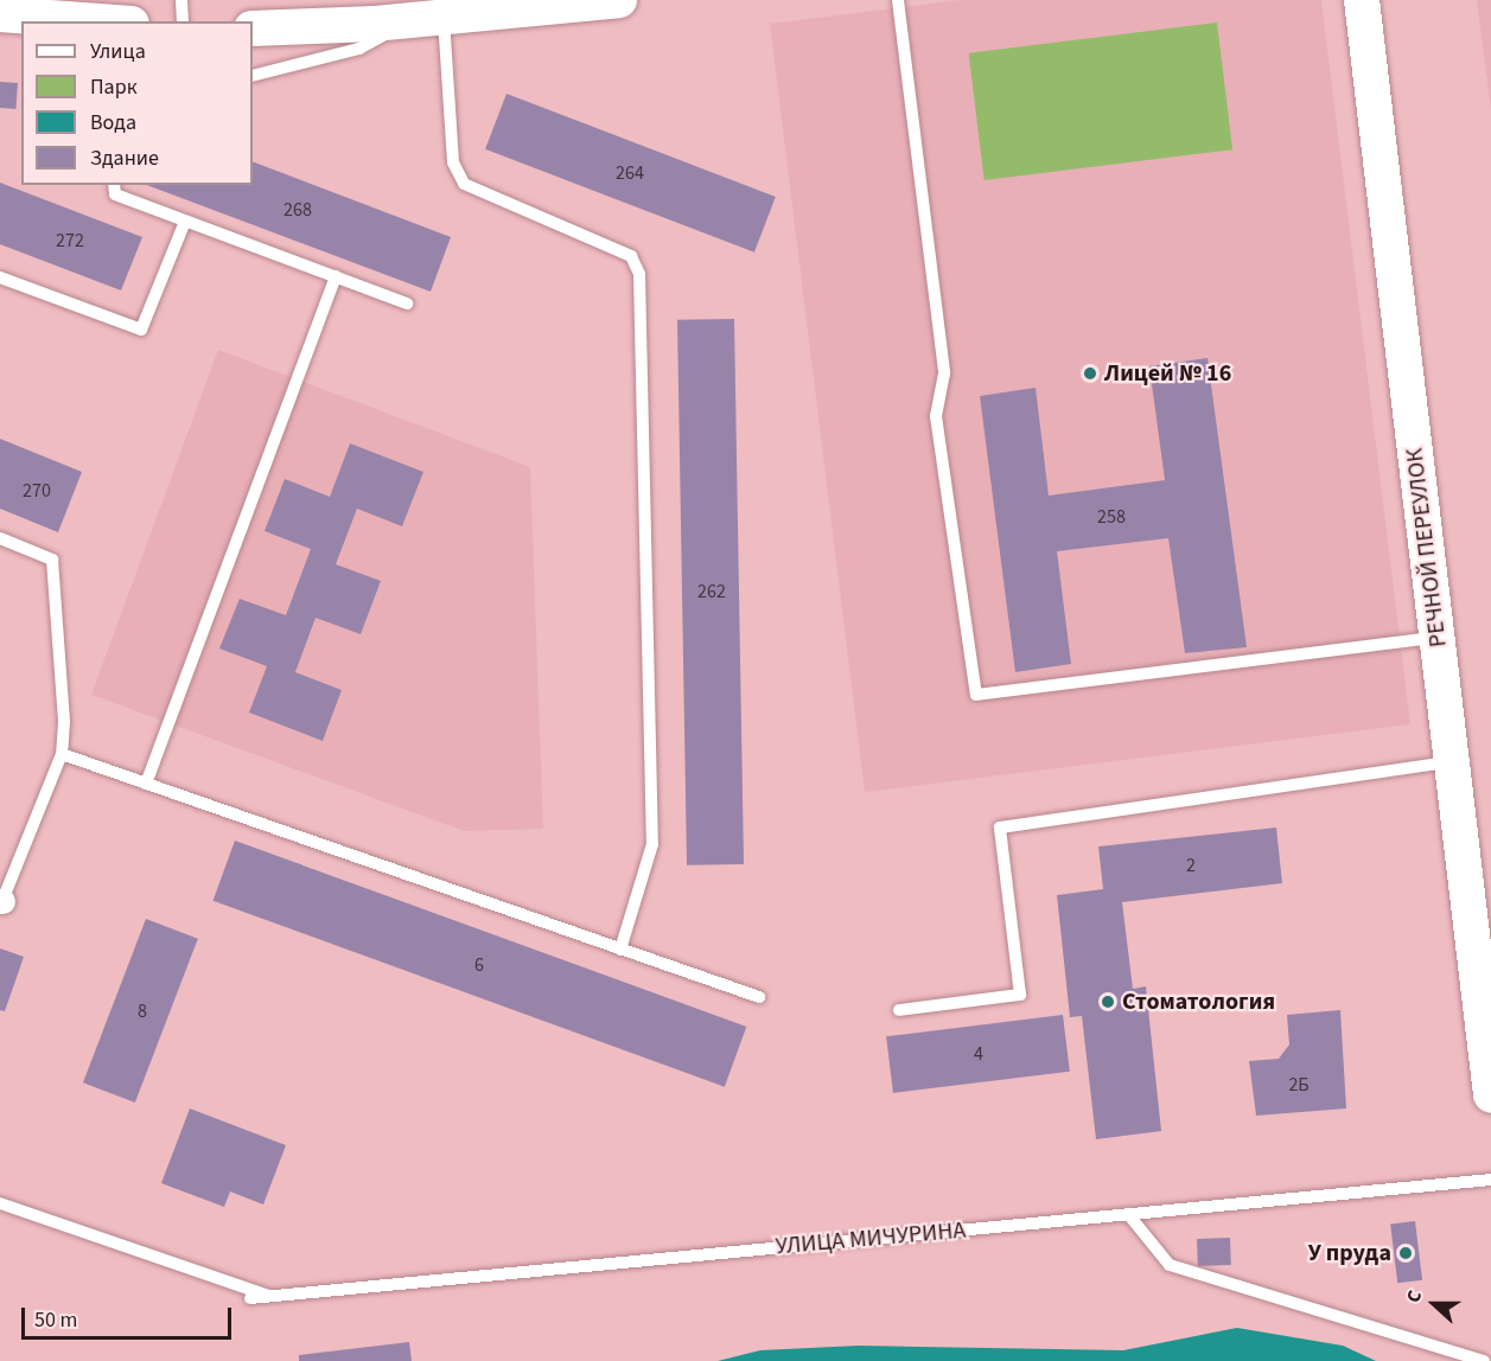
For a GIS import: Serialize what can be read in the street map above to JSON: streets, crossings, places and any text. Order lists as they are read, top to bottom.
{
  "streets": {
    "main road": ["РЕЧНОЙ ПЕРЕУЛОК"],
    "lane": ["УЛИЦА МИЧУРИНА"]
  },
  "places": ["Лицей № 16", "Стоматология", "У пруда"],
  "house_numbers": [
    "264",
    "268",
    "272",
    "270",
    "258",
    "262",
    "2",
    "6",
    "8",
    "4",
    "2Б"
  ],
  "legend": [
    "Улица",
    "Парк",
    "Вода",
    "Здание"
  ],
  "scale_bar": "50 m",
  "north": "left"
}
